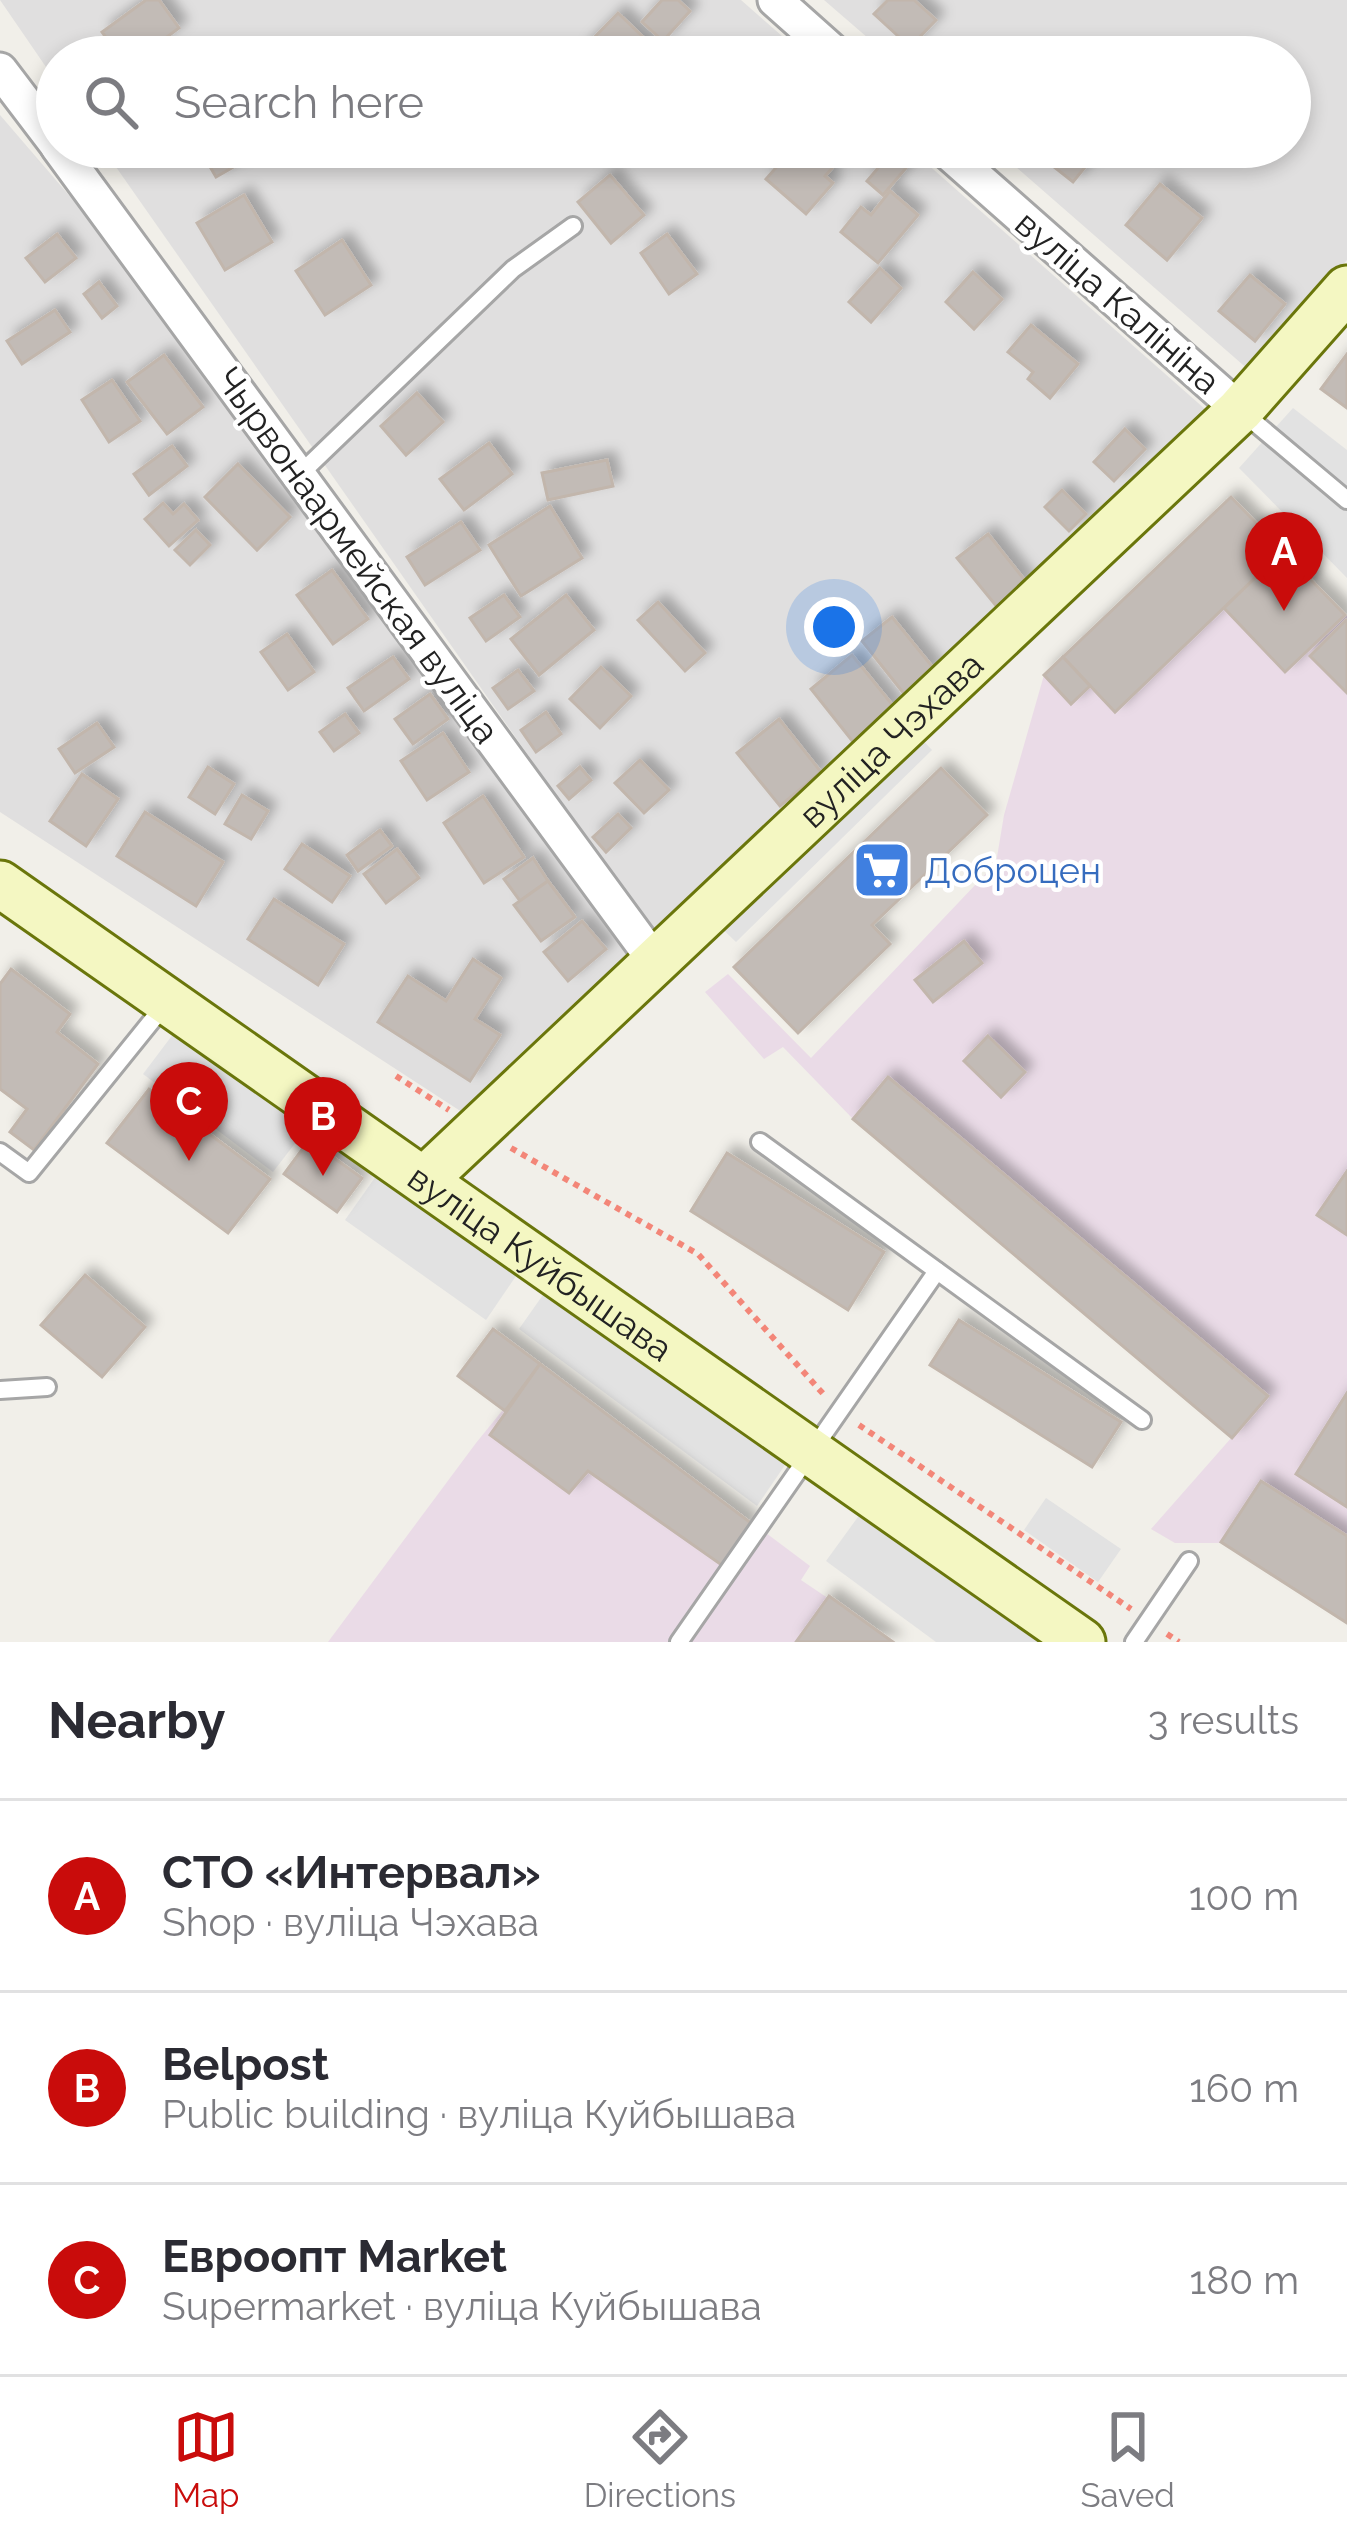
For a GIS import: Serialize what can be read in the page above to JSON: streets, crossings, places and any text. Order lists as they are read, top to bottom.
{
  "streets": {
    "main road": ["вуліца Чэхава", "вуліца Куйбышава"],
    "street": ["вуліца Калініна", "Чырвонаармейская вуліца"]
  },
  "crossings": [
    ["вуліца Калініна", "вуліца Чэхава"],
    ["Чырвонаармейская вуліца", "вуліца Чэхава"],
    ["вуліца Чэхава", "вуліца Куйбышава"]
  ],
  "places": {
    "supermarket": ["Доброцен"]
  },
  "page": {
    "search": "Search here",
    "pins": ["A", "C", "B"],
    "heading": ["Nearby", "3 results"],
    "list": [
      {
        "mark": "A",
        "name": "СТО «Интервал»",
        "note": "Shop · вуліца Чэхава",
        "value": "100 m"
      },
      {
        "mark": "B",
        "name": "Belpost",
        "note": "Public building · вуліца Куйбышава",
        "value": "160 m"
      },
      {
        "mark": "C",
        "name": "Евроопт Market",
        "note": "Supermarket · вуліца Куйбышава",
        "value": "180 m"
      }
    ],
    "nav": ["Map", "Directions", "Saved"]
  }
}
